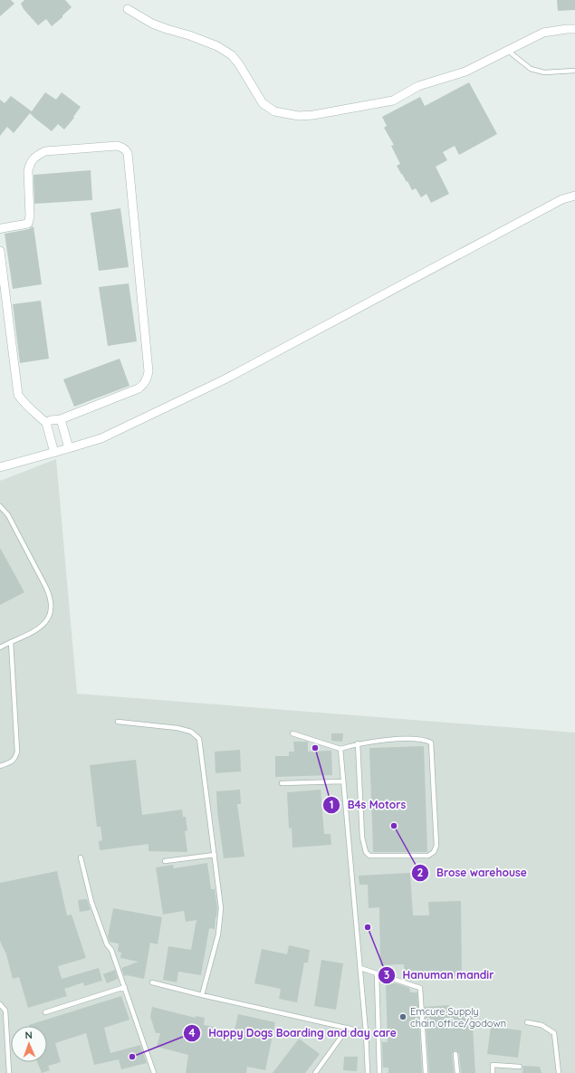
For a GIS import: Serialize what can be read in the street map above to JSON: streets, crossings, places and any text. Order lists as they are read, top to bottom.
{
  "places": [
    "B4s Motors",
    "Brose warehouse",
    "Hanuman mandir",
    "Emcure Supply chain office/godown",
    "Happy Dogs Boarding and day care"
  ],
  "north": "top"
}
